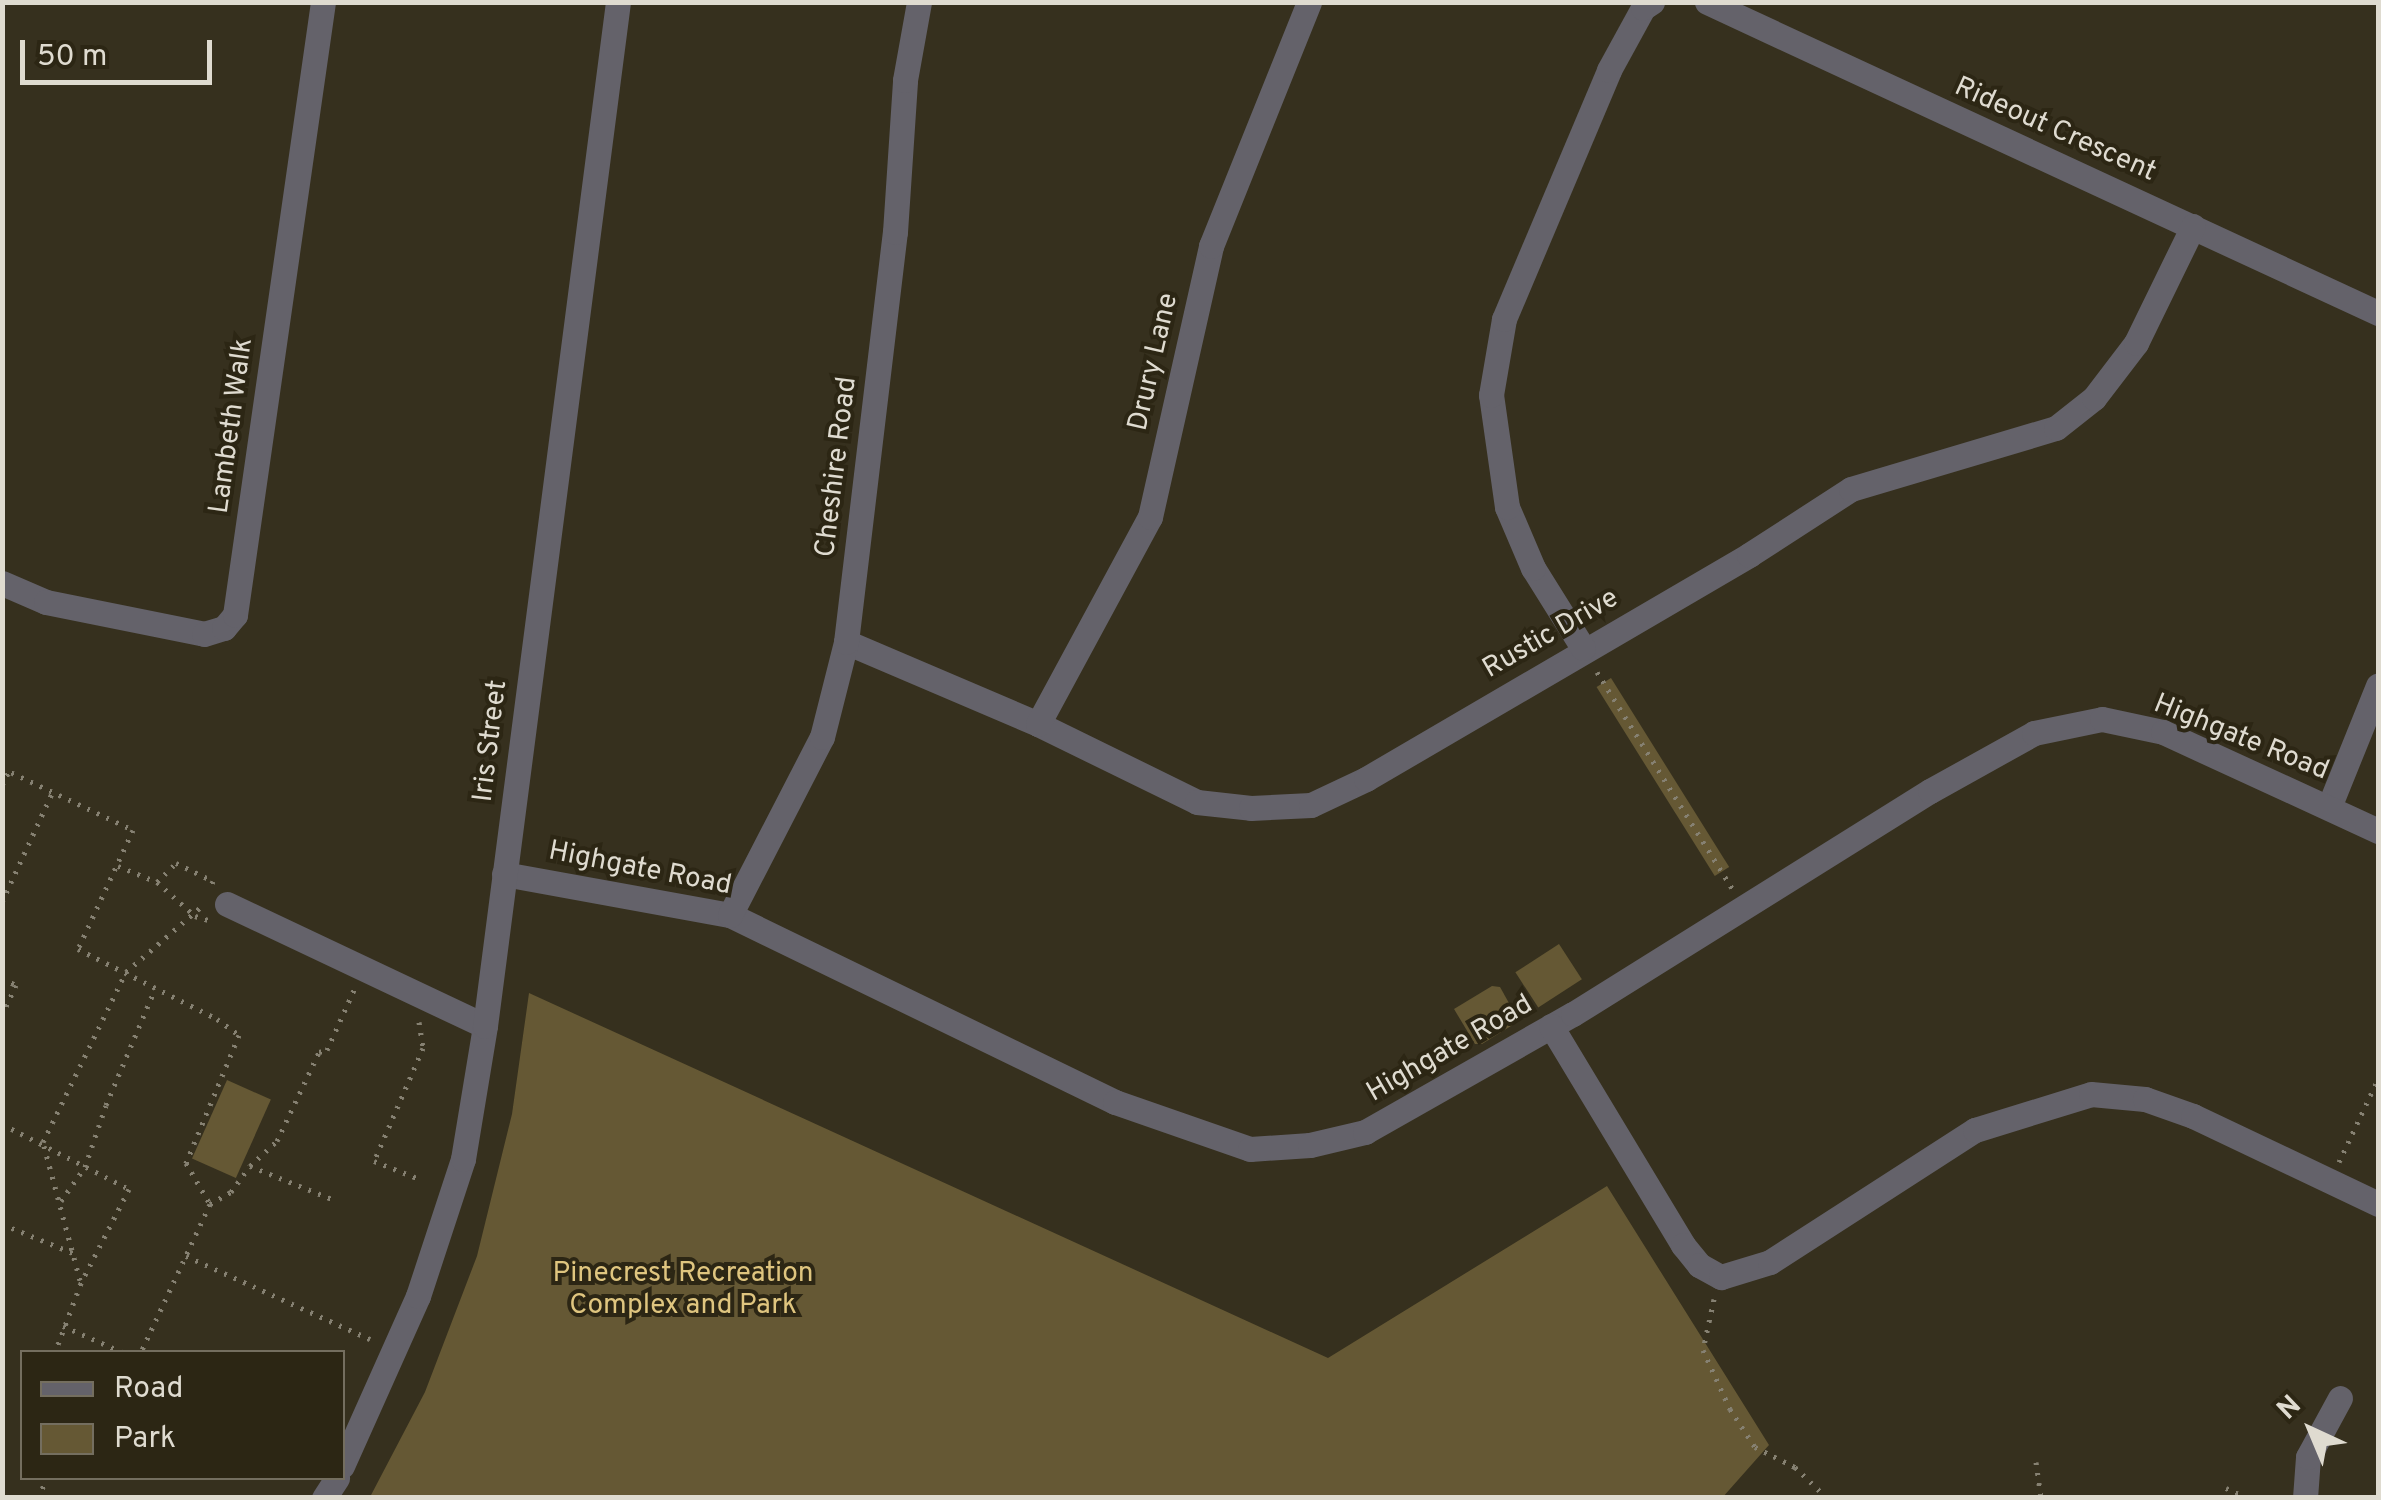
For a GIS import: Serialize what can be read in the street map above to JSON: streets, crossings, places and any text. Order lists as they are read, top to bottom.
{
  "streets": {
    "street": [
      "Rideout Crescent",
      "Drury Lane",
      "Lambeth Walk",
      "Cheshire Road",
      "Rustic Drive",
      "Highgate Road",
      "Iris Street"
    ]
  },
  "crossings": [
    ["Rideout Crescent", "Rustic Drive"],
    ["Drury Lane", "Rustic Drive"],
    ["Cheshire Road", "Rustic Drive"],
    ["Cheshire Road", "Highgate Road"],
    ["Highgate Road", "Iris Street"]
  ],
  "parks": ["Pinecrest Recreation Complex and Park"],
  "legend": ["Road", "Park"],
  "scale_bar": "50 m",
  "north": "top left"
}
